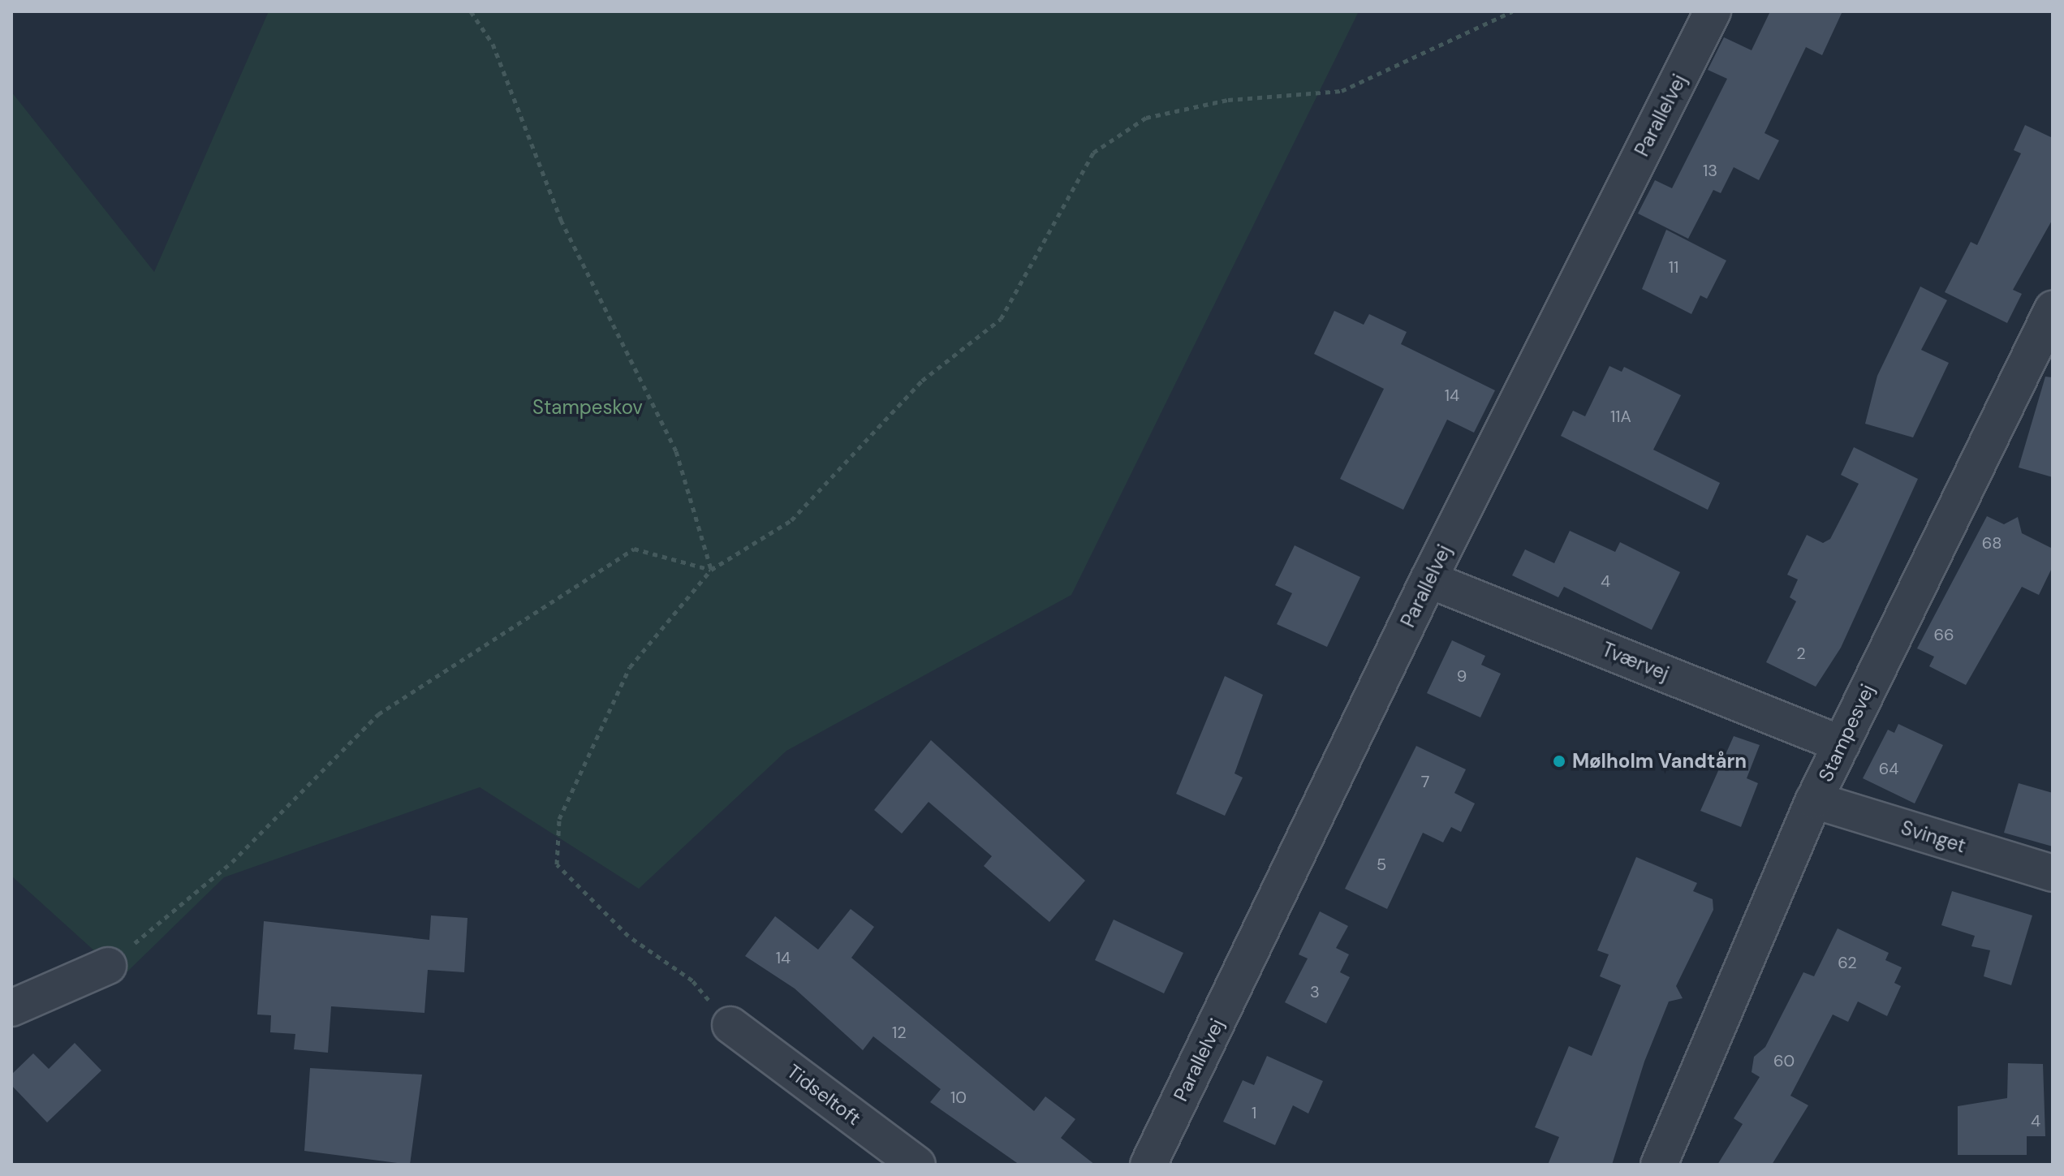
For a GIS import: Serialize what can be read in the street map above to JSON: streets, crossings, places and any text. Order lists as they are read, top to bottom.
{
  "streets": {
    "street": [
      "Parallelvej",
      "Tværvej",
      "Stampesvej",
      "Svinget",
      "Tidseltoft"
    ]
  },
  "crossings": [
    ["Parallelvej", "Tværvej"],
    ["Tværvej", "Stampesvej"],
    ["Stampesvej", "Svinget"]
  ],
  "parks": ["Stampeskov"],
  "places": ["Mølholm Vandtårn"],
  "house_numbers": [
    "13",
    "11",
    "14",
    "11A",
    "68",
    "4",
    "66",
    "2",
    "9",
    "64",
    "7",
    "5",
    "14",
    "62",
    "3",
    "12",
    "60",
    "10",
    "1",
    "4"
  ]
}
